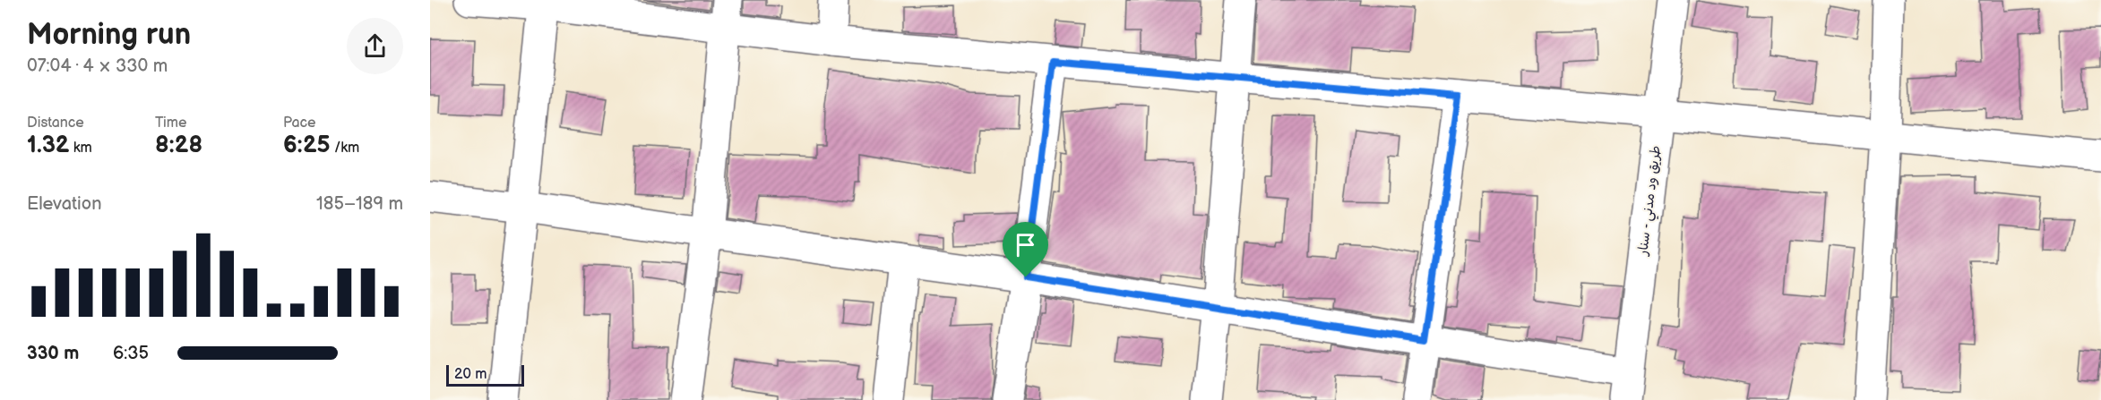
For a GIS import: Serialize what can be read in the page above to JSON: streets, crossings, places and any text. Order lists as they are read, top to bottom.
{
  "streets": {
    "street": ["طريق ود مدني - سنار"]
  },
  "scale_bar": "20 m",
  "page": {
    "heading": ["Morning run", "07:04 · 4 × 330 m"],
    "stats": [
      ["Distance", "1.32 km"],
      ["Time", "8:28"],
      ["Pace", "6:25 /km"]
    ],
    "chart": ["Elevation", "185–189 m"],
    "list": [
      {
        "name": "330 m",
        "note": "6:35"
      }
    ],
    "scale": "20 m"
  }
}
